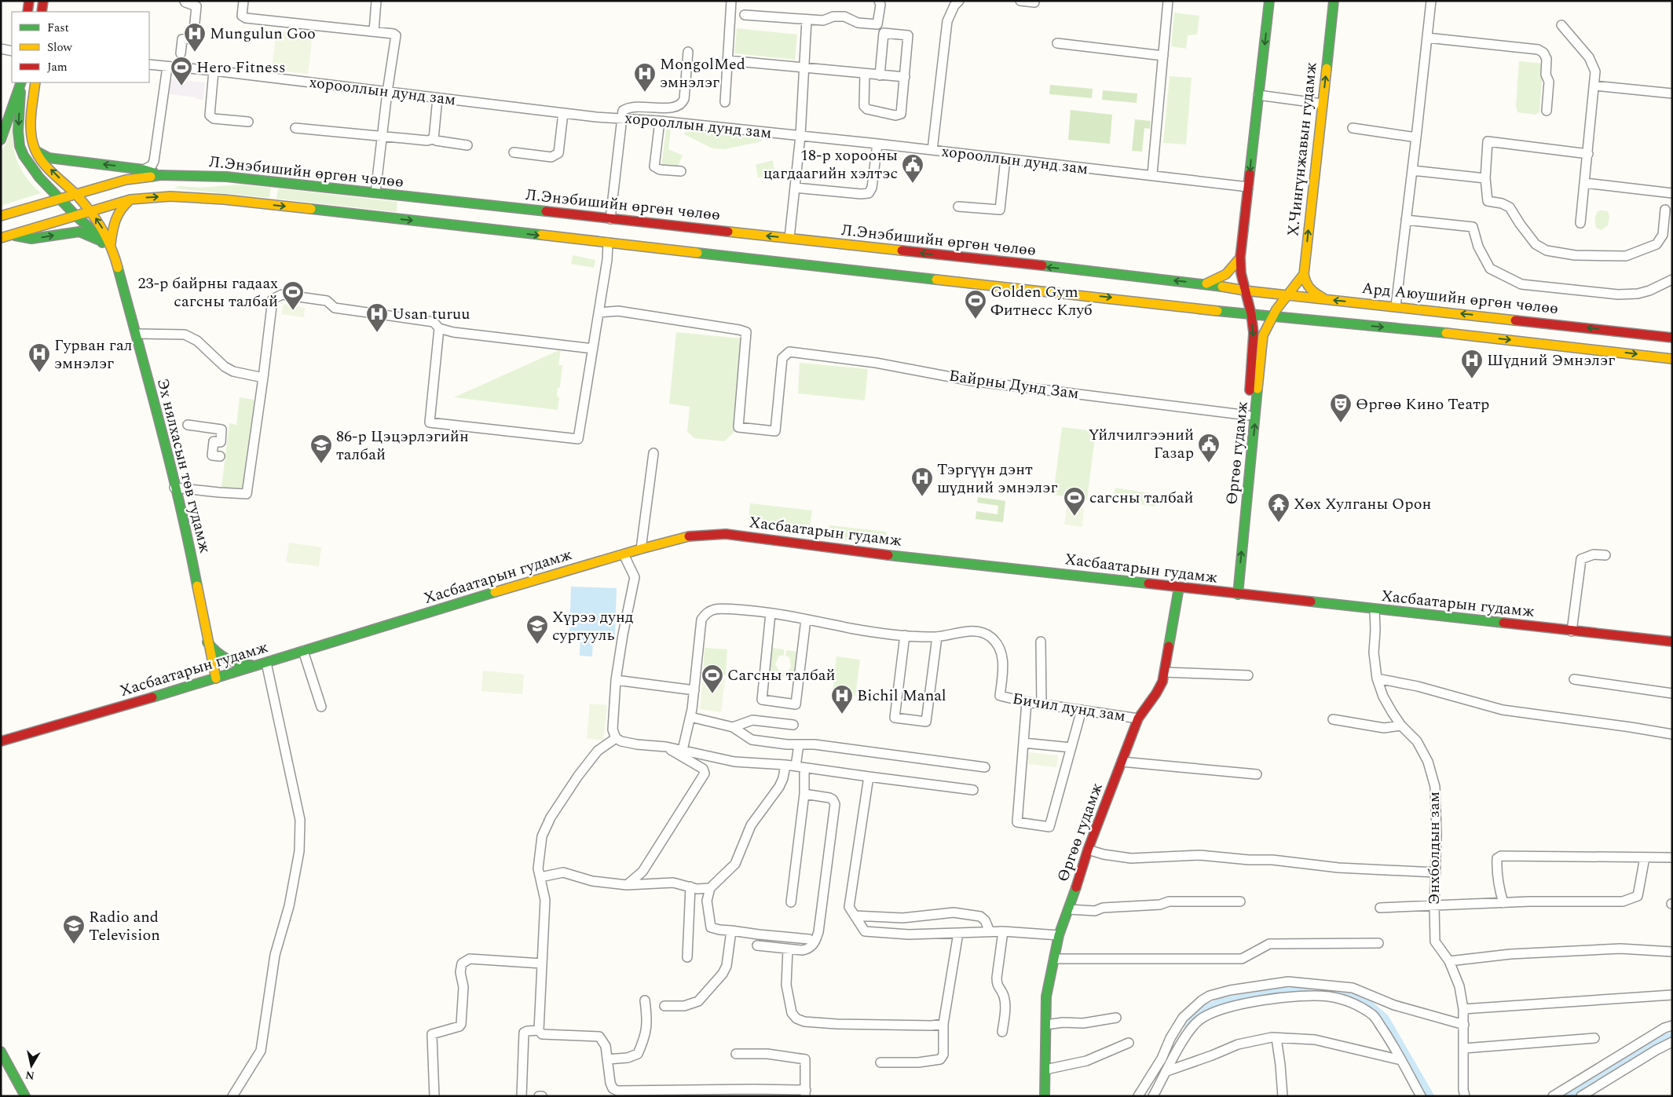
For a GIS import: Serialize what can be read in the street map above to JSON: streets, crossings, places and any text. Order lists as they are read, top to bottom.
{
  "streets": {
    "main road": [
      "Х.Чингүнжавын гудамж",
      "Л.Энэбишийн өргөн чөлөө",
      "Ард Аюушийн өргөн чөлөө",
      "Өргөө гудамж",
      "Эх нялхасын төв гудамж",
      "Хасбаатарын гудамж"
    ],
    "street": [
      "хорооллын дунд зам",
      "Байрны Дунд Зам",
      "Бичил дунд зам",
      "Энхболдын зам"
    ]
  },
  "crossings": [
    ["Л.Энэбишийн өргөн чөлөө", "Ард Аюушийн өргөн чөлөө"],
    ["Л.Энэбишийн өргөн чөлөө", "Өргөө гудамж"],
    ["Ард Аюушийн өргөн чөлөө", "Өргөө гудамж"],
    ["Байрны Дунд Зам", "Өргөө гудамж"],
    ["Өргөө гудамж", "Хасбаатарын гудамж"],
    ["Өргөө гудамж", "Бичил дунд зам"],
    ["Эх нялхасын төв гудамж", "Хасбаатарын гудамж"],
    ["Хасбаатарын гудамж", "Энхболдын зам"]
  ],
  "places": {
    "hospital": [
      "Mungulun Goo",
      "MongolMed эмнэлэг",
      "Usan turuu",
      "Гурван гал эмнэлэг",
      "Шүдний Эмнэлэг",
      "Тэргүүн дэнт шүдний эмнэлэг",
      "Bichil Manal"
    ],
    "sports": [
      "Hero Fitness",
      "23-р байрны гадаах сагсны талбай",
      "Golden Gym Фитнесс Клуб",
      "сагсны талбай",
      "Сагсны талбай"
    ],
    "public building": ["18-р хорооны цагдаагийн хэлтэс", "Үйлчилгээний Газар"],
    "theatre": ["Өргөө Кино Театр"],
    "school or university": ["86-р Цэцэрлэгийн талбай", "Хүрээ дунд сургууль", "Radio and Television"],
    "temple": ["Хөх Хулганы Орон"]
  },
  "legend": ["Fast", "Slow", "Jam"],
  "north": "bottom"
}
